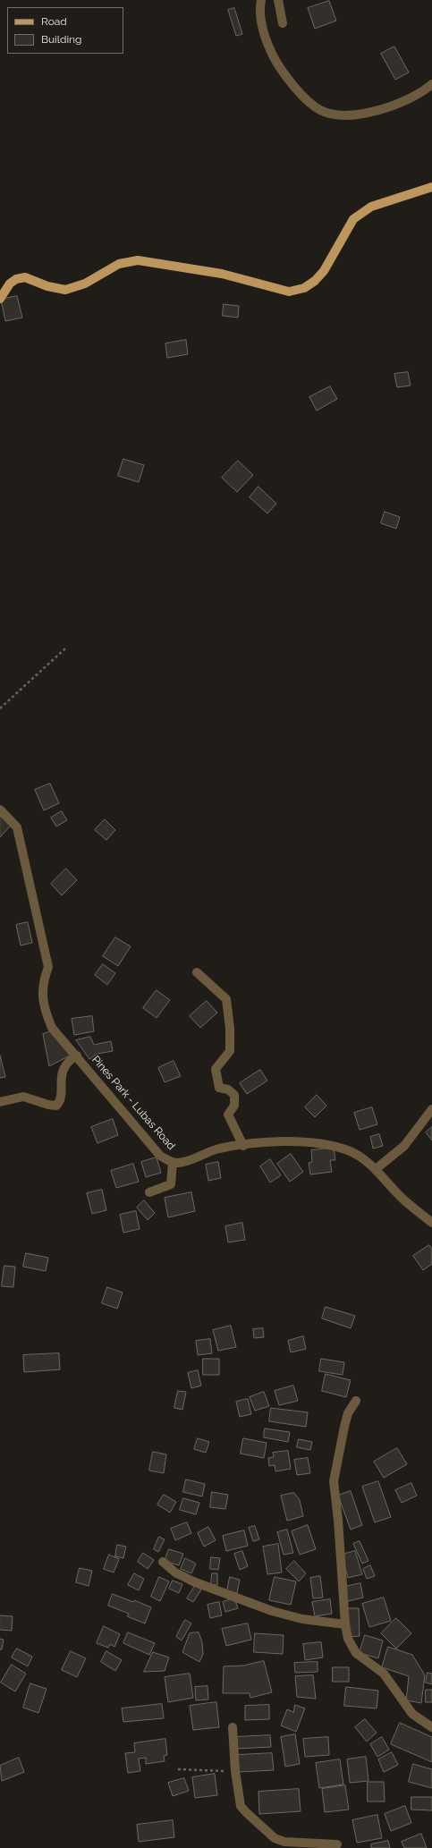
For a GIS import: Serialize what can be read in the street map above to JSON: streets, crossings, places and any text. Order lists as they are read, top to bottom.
{
  "streets": {
    "street": ["Pines Park - Lubas Road"]
  },
  "legend": ["Road", "Building"]
}
